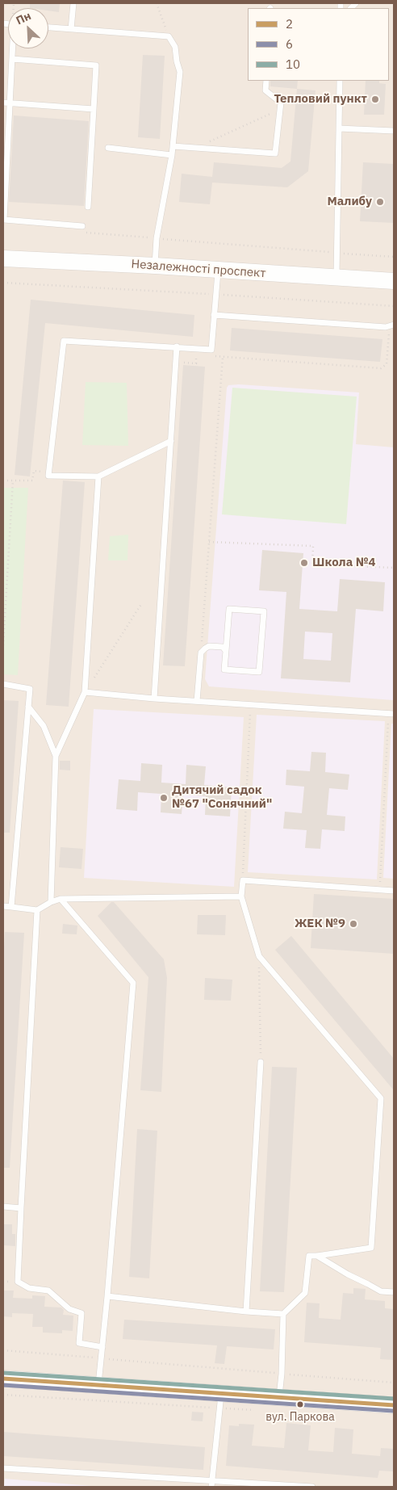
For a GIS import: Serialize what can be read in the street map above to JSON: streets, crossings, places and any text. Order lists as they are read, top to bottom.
{
  "streets": {
    "street": ["Незалежності проспект"]
  },
  "places": [
    "Тепловий пункт",
    "Малибу",
    "Школа №4",
    "Дитячий садок №67 \"Сонячний\"",
    "ЖЕК №9",
    "вул. Паркова"
  ],
  "lines": ["transit line 10", "transit line 2", "transit line 6"],
  "legend": ["2", "6", "10"],
  "north": "top left"
}
